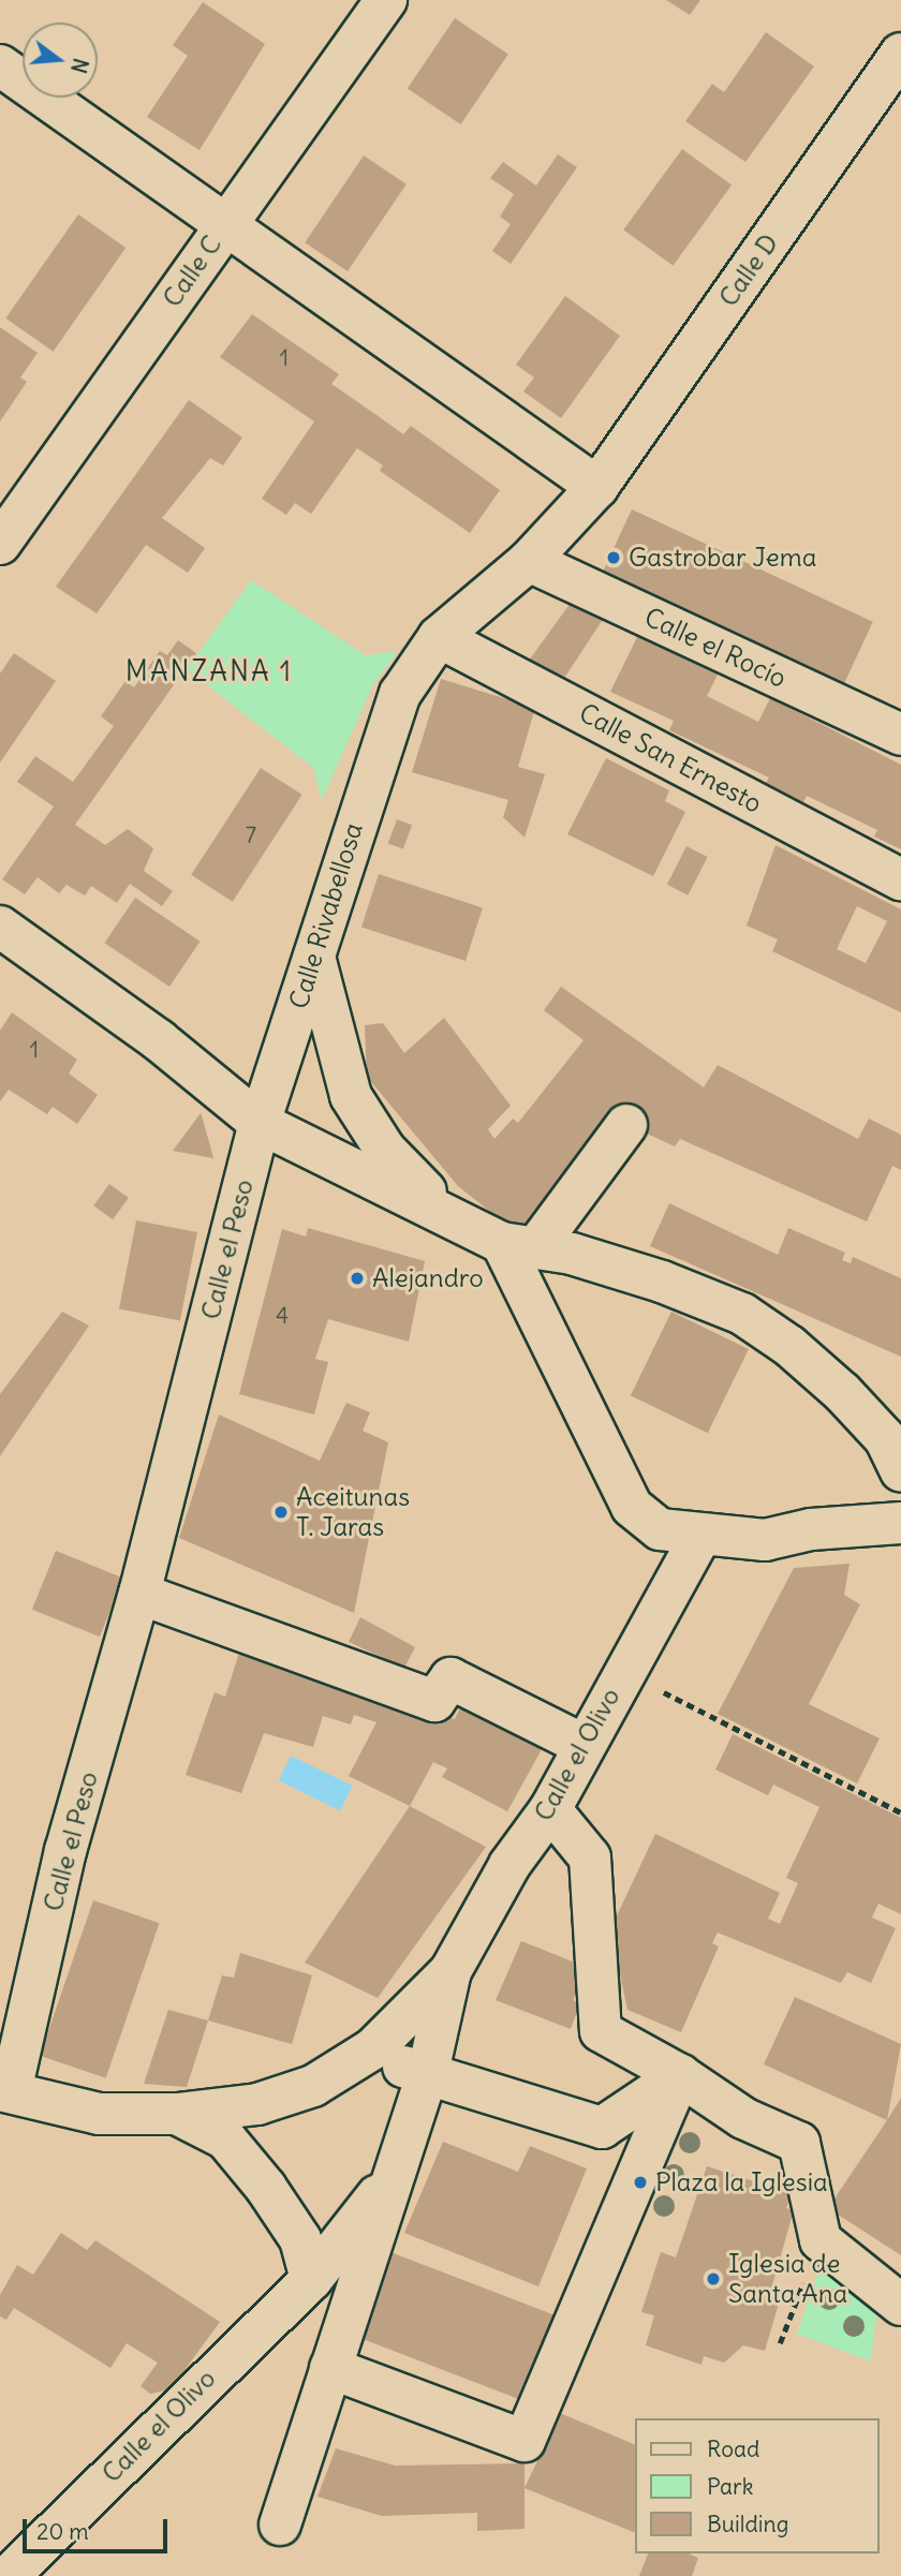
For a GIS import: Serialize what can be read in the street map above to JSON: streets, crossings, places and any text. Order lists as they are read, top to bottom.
{
  "streets": {
    "street": [
      "Calle D",
      "Calle C",
      "Calle el Rocío",
      "Calle San Ernesto",
      "Calle Rivabellosa",
      "Calle el Peso",
      "Calle el Olivo"
    ]
  },
  "crossings": [
    ["Calle D", "Calle Rivabellosa"],
    ["Calle el Rocío", "Calle Rivabellosa"],
    ["Calle San Ernesto", "Calle Rivabellosa"],
    ["Calle Rivabellosa", "Calle el Peso"],
    ["Calle el Peso", "Calle el Olivo"]
  ],
  "districts": ["MANZANA 1"],
  "places": [
    "Gastrobar Jema",
    "Alejandro",
    "Aceitunas T. Jaras",
    "Plaza la Iglesia",
    "Iglesia de Santa Ana"
  ],
  "house_numbers": [
    "1",
    "7",
    "1",
    "4"
  ],
  "legend": ["Road", "Park", "Building"],
  "scale_bar": "20 m",
  "north": "right"
}
